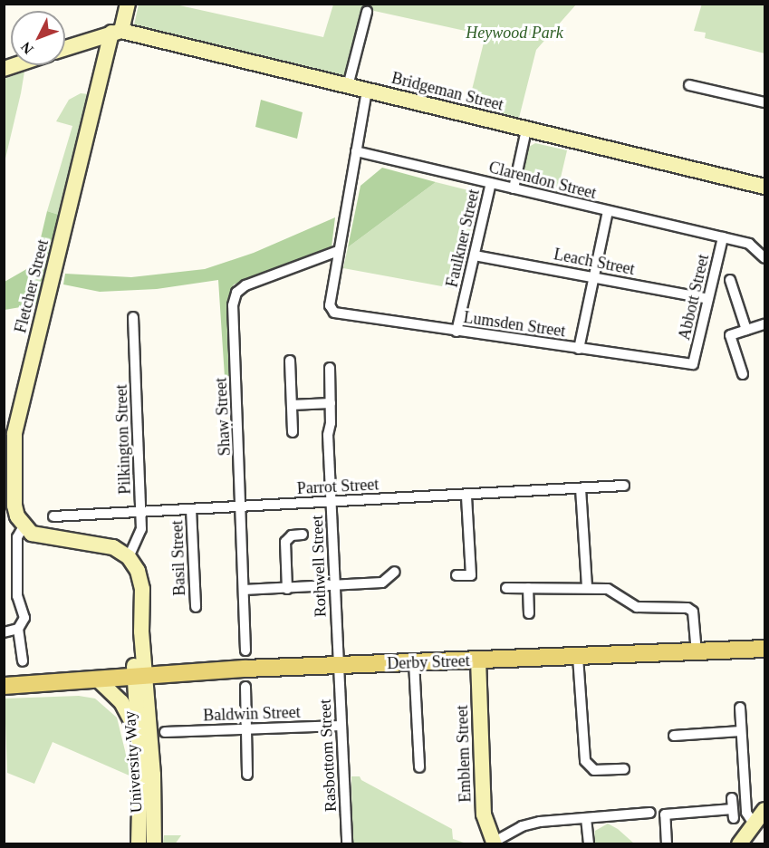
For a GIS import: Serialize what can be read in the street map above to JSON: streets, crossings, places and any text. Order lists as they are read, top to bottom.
{
  "streets": {
    "main road": ["Derby Street"],
    "street": [
      "Bridgeman Street",
      "Clarendon Street",
      "Faulkner Street",
      "Leach Street",
      "Fletcher Street",
      "Abbott Street",
      "Lumsden Street",
      "Shaw Street",
      "Pilkington Street",
      "Parrot Street",
      "Basil Street",
      "Rothwell Street",
      "Baldwin Street",
      "Emblem Street",
      "Rasbottom Street",
      "University Way"
    ]
  },
  "crossings": [
    ["Bridgeman Street", "Fletcher Street"],
    ["Clarendon Street", "Faulkner Street"],
    ["Clarendon Street", "Abbott Street"],
    ["Faulkner Street", "Leach Street"],
    ["Faulkner Street", "Lumsden Street"],
    ["Leach Street", "Abbott Street"],
    ["Abbott Street", "Lumsden Street"],
    ["Lumsden Street", "Shaw Street"],
    ["Shaw Street", "Parrot Street"],
    ["Pilkington Street", "Parrot Street"],
    ["Parrot Street", "Basil Street"],
    ["Parrot Street", "Rothwell Street"],
    ["Rothwell Street", "Derby Street"],
    ["Rothwell Street", "Rasbottom Street"],
    ["Derby Street", "Emblem Street"],
    ["Derby Street", "Rasbottom Street"],
    ["Derby Street", "University Way"],
    ["Baldwin Street", "Rasbottom Street"]
  ],
  "parks": ["Heywood Park"],
  "north": "bottom left"
}
